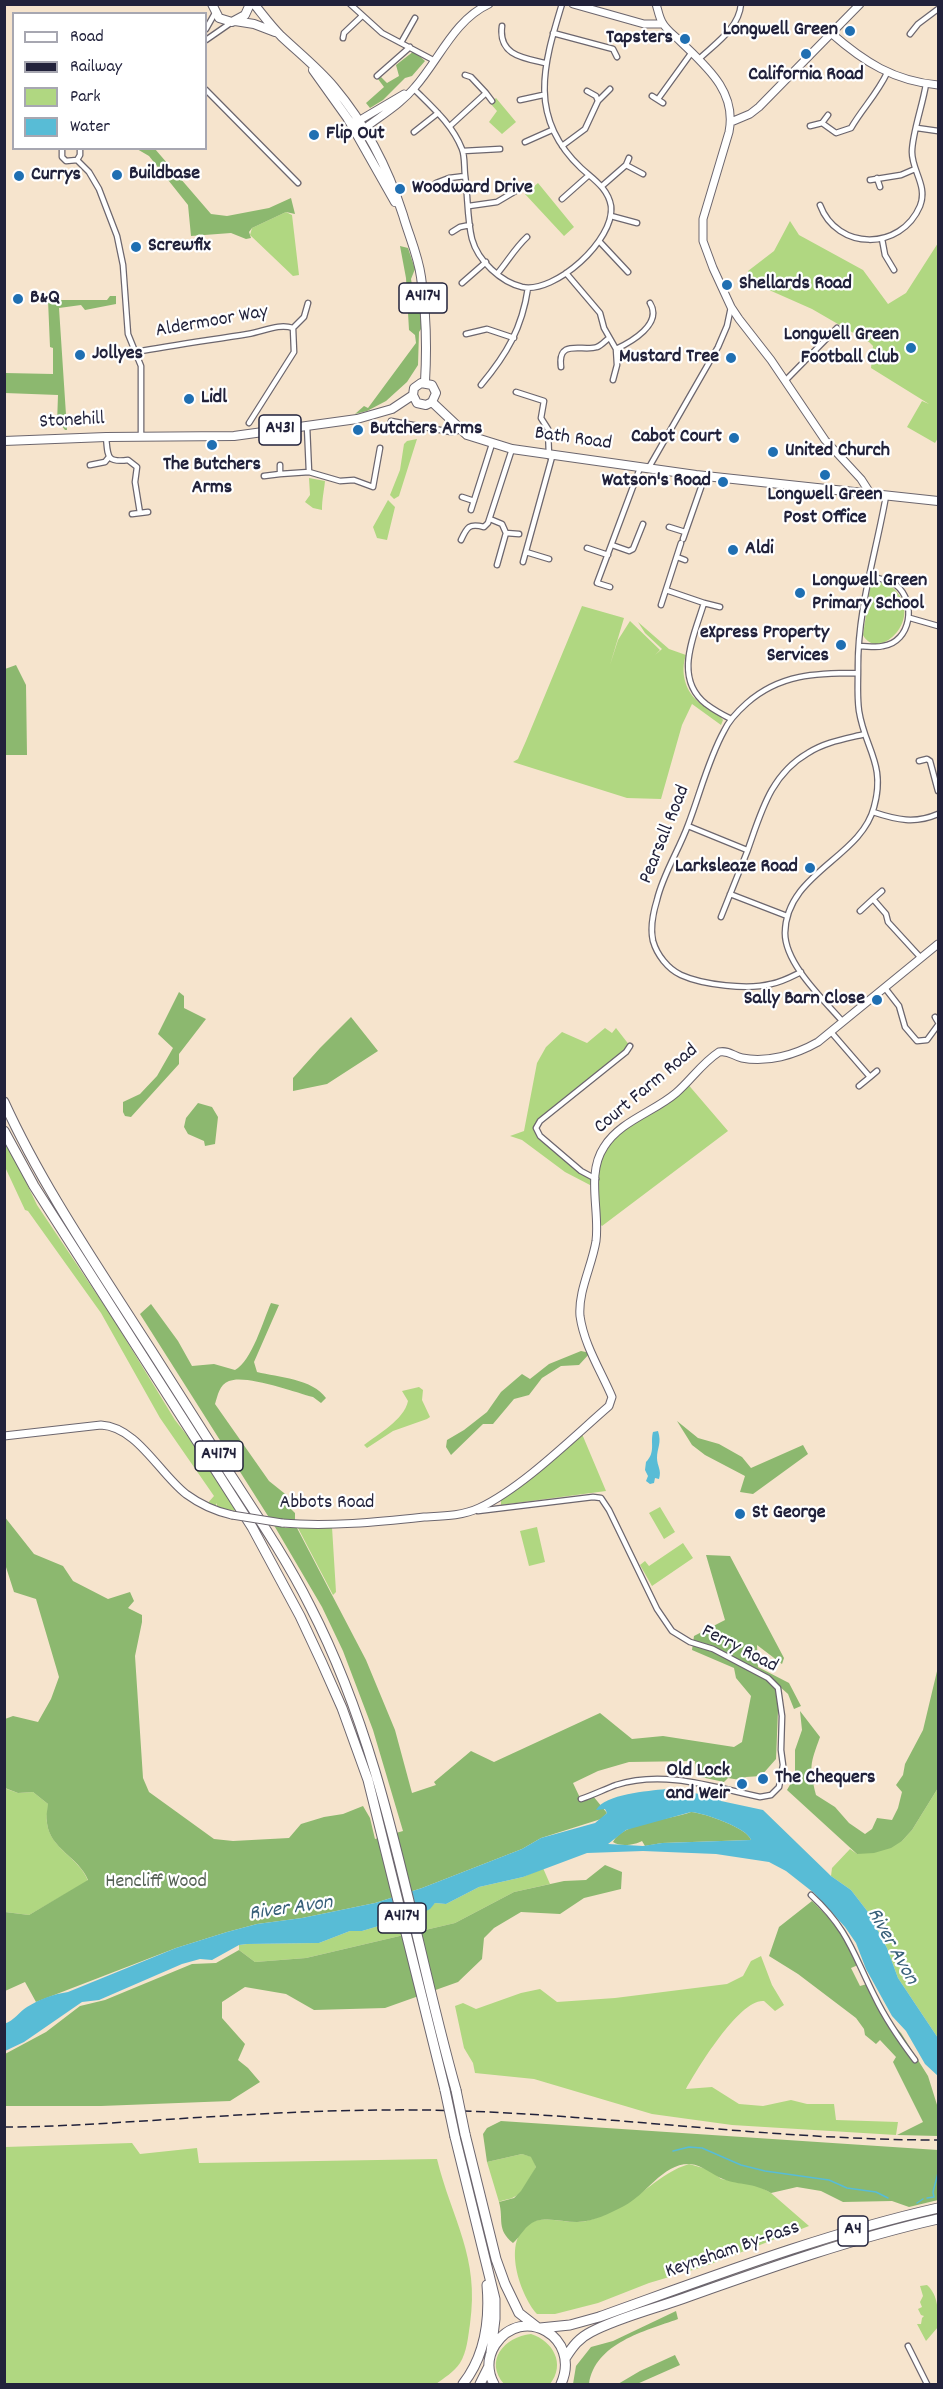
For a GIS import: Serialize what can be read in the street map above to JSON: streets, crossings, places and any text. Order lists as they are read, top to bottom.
{
  "streets": {
    "highway": ["A4174", "A4", "Keynsham By-Pass"],
    "main road": ["Stonehill", "A431", "Bath Road"],
    "street": [
      "Aldermoor Way",
      "Pearsall Road",
      "Court Farm Road",
      "Abbots Road",
      "Ferry Road"
    ]
  },
  "crossings": [
    ["A4174", "A431"],
    ["A4174", "Bath Road"],
    ["A4174", "Keynsham By-Pass"],
    ["Aldermoor Way", "Stonehill"],
    ["Aldermoor Way", "A431"],
    ["Stonehill", "A431"],
    ["A431", "Bath Road"],
    ["Court Farm Road", "Abbots Road"],
    ["Court Farm Road", "Ferry Road"],
    ["Abbots Road", "Ferry Road"]
  ],
  "water": ["River Avon"],
  "parks": ["Hencliff Wood"],
  "places": [
    "Longwell Green",
    "Tapsters",
    "California Road",
    "Flip Out",
    "Buildbase",
    "Currys",
    "Woodward Drive",
    "Screwfix",
    "Shellards Road",
    "B&Q",
    "Longwell Green Football Club",
    "Jollyes",
    "Mustard Tree",
    "Lidl",
    "Butchers Arms",
    "Cabot Court",
    "The Butchers Arms",
    "United Church",
    "Longwell Green Post Office",
    "Watson's Road",
    "Aldi",
    "Longwell Green Primary School",
    "eXpress Property Services",
    "Larksleaze Road",
    "Sally Barn Close",
    "St George",
    "The Chequers",
    "Old Lock and Weir"
  ],
  "legend": [
    "Road",
    "Railway",
    "Park",
    "Water"
  ]
}
